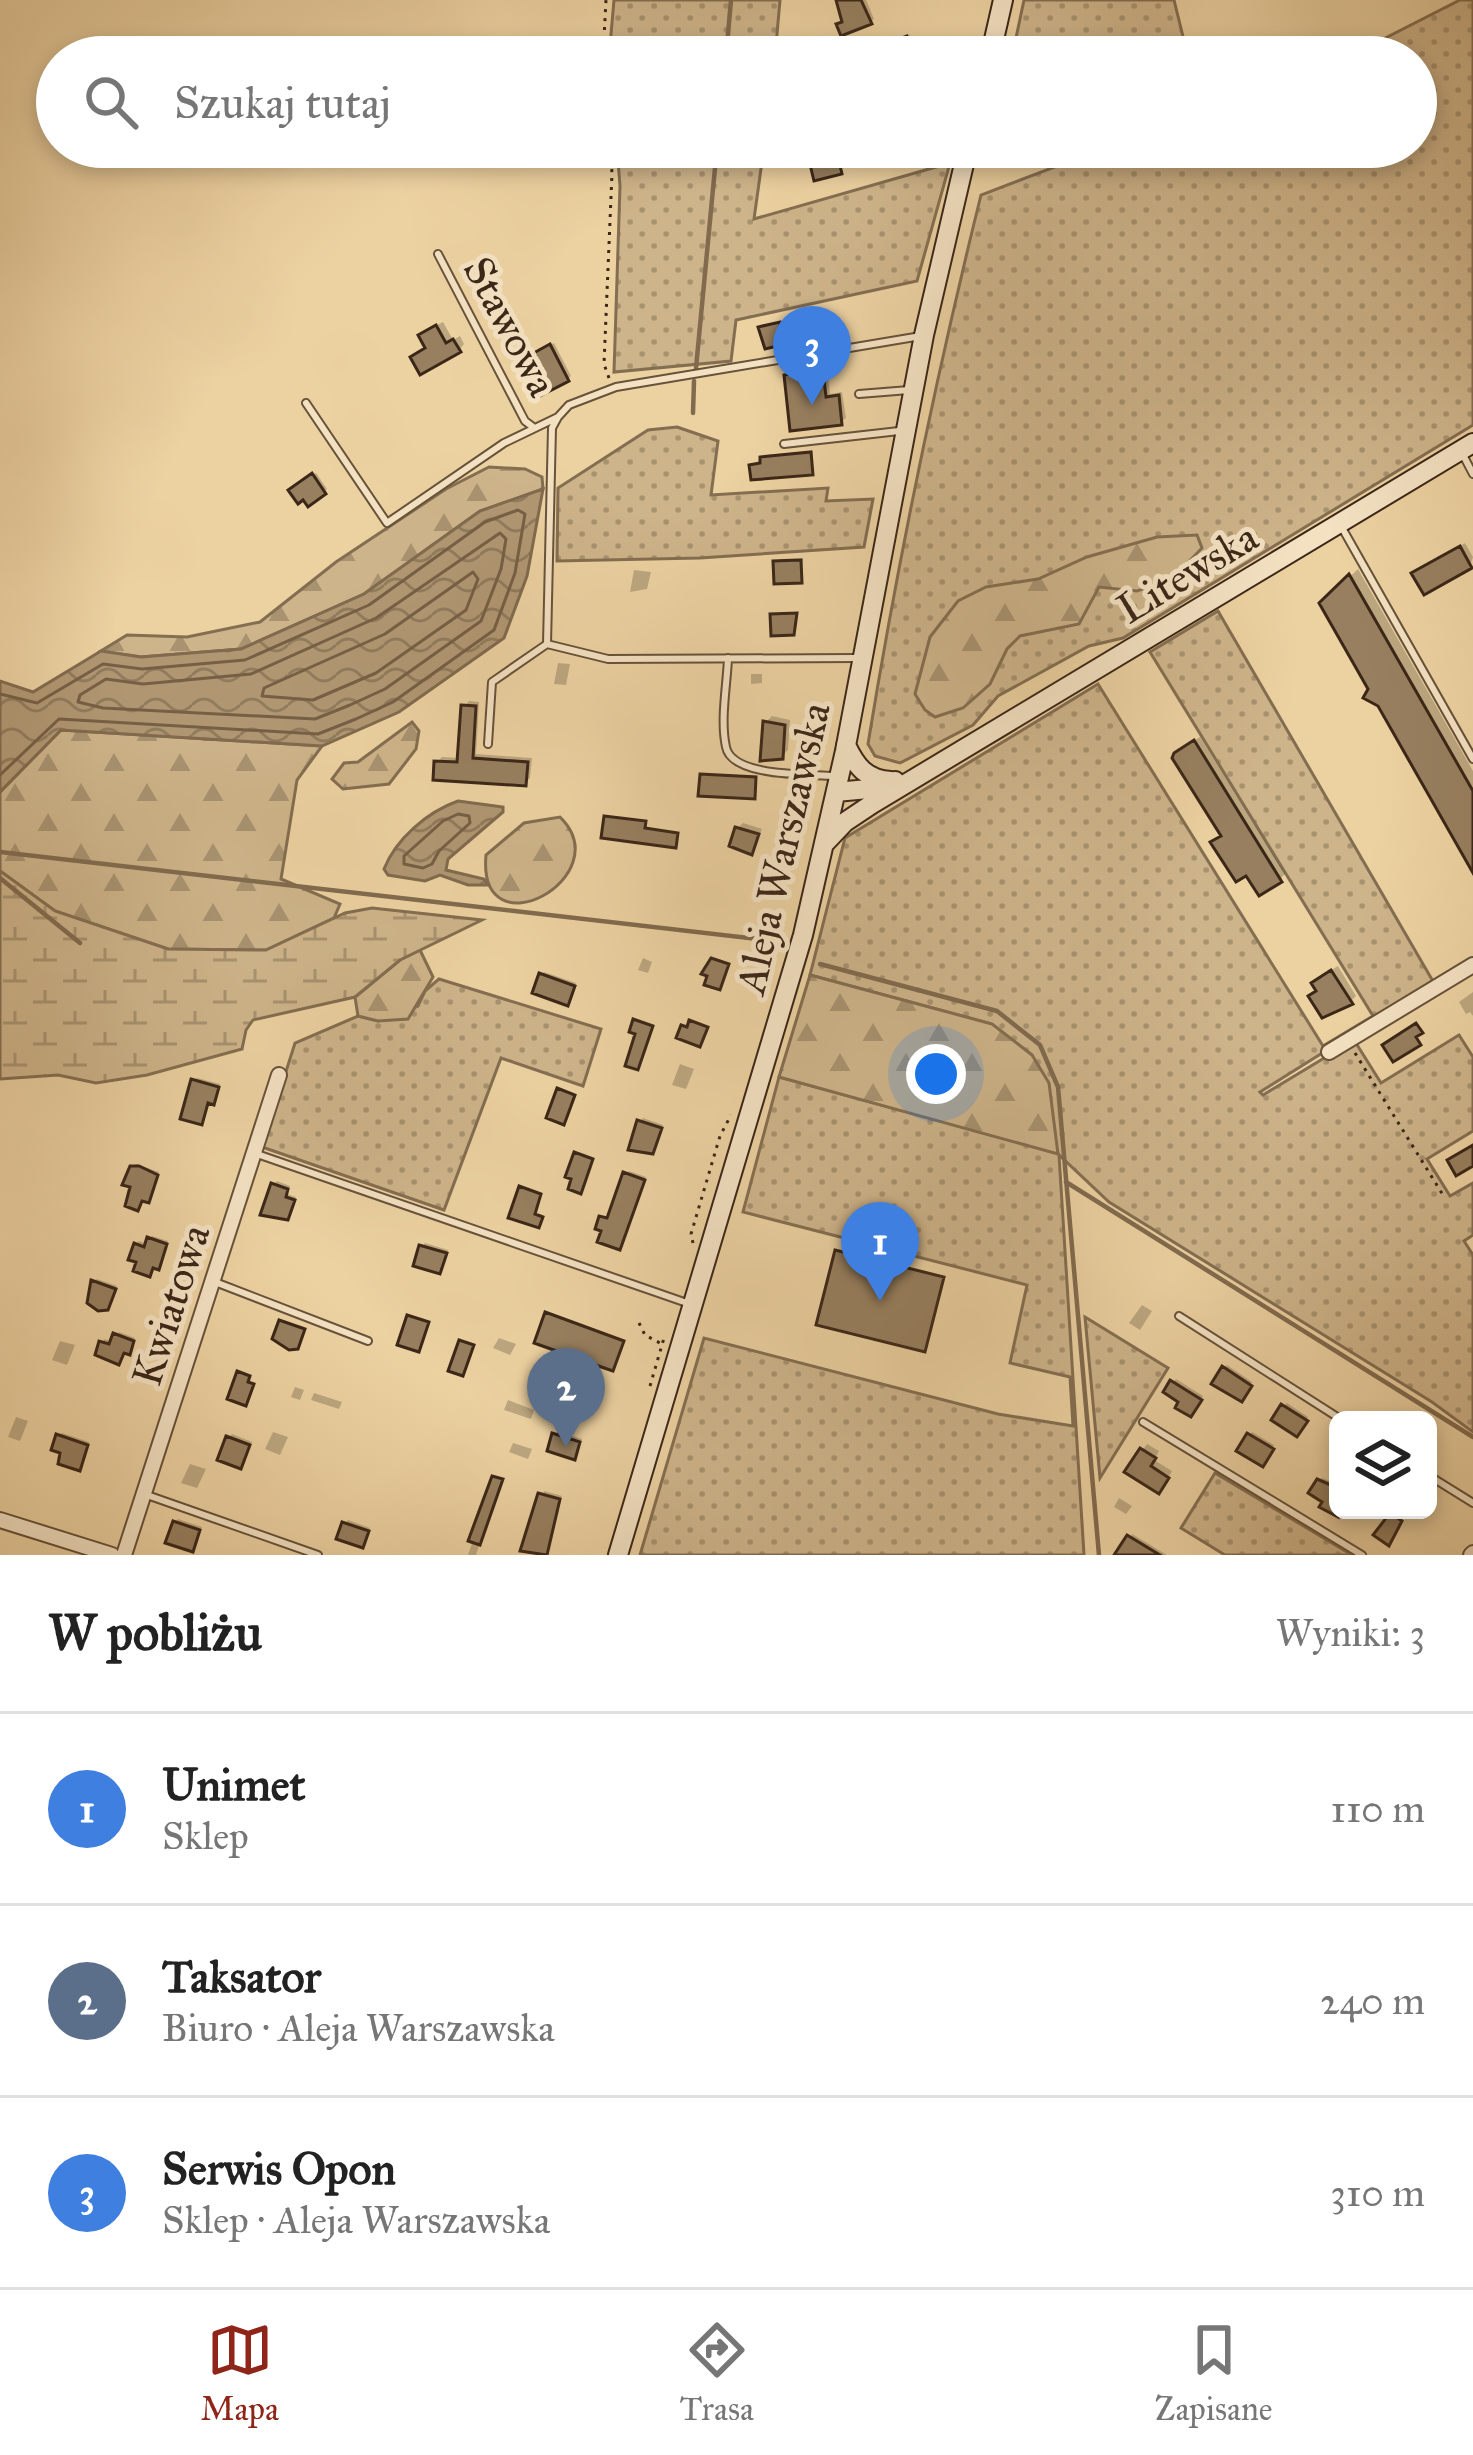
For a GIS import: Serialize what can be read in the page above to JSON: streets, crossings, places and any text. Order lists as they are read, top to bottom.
{
  "streets": {
    "street": ["Litewska", "Aleja Warszawska", "Kwiatowa"],
    "lane": ["Stawowa"]
  },
  "crossings": [
    ["Stawowa", "Aleja Warszawska"]
  ],
  "page": {
    "search": "Szukaj tutaj",
    "pins": ["3", "1", "2"],
    "heading": ["W pobliżu", "Wyniki: 3"],
    "list": [
      {
        "mark": "1",
        "name": "Unimet",
        "note": "Sklep",
        "value": "110 m"
      },
      {
        "mark": "2",
        "name": "Taksator",
        "note": "Biuro · Aleja Warszawska",
        "value": "240 m"
      },
      {
        "mark": "3",
        "name": "Serwis Opon",
        "note": "Sklep · Aleja Warszawska",
        "value": "310 m"
      }
    ],
    "nav": ["Mapa", "Trasa", "Zapisane"]
  }
}
